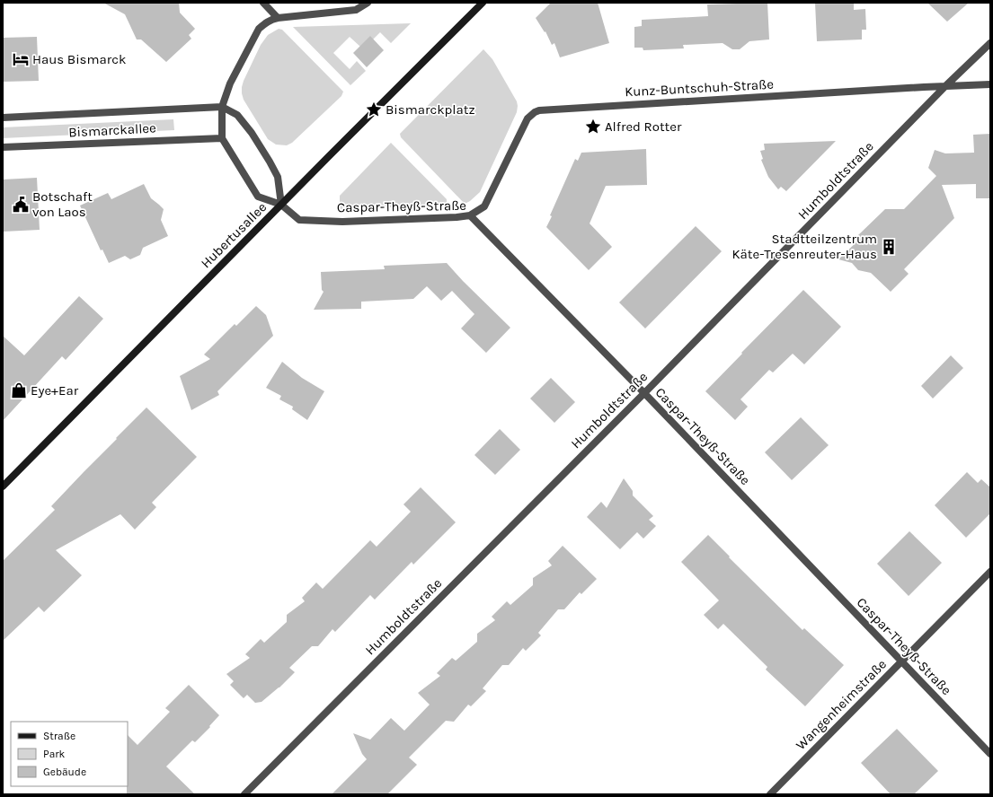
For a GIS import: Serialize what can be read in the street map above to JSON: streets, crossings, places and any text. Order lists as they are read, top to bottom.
{
  "streets": {
    "main road": ["Hubertusallee"],
    "street": [
      "Kunz-Buntschuh-Straße",
      "Bismarckallee",
      "Humboldtstraße",
      "Caspar-Theyß-Straße",
      "Wangenheimstraße"
    ]
  },
  "crossings": [
    ["Kunz-Buntschuh-Straße", "Humboldtstraße"],
    ["Kunz-Buntschuh-Straße", "Caspar-Theyß-Straße"],
    ["Humboldtstraße", "Caspar-Theyß-Straße"],
    ["Caspar-Theyß-Straße", "Hubertusallee"],
    ["Caspar-Theyß-Straße", "Wangenheimstraße"]
  ],
  "places": {
    "hotel": ["Haus Bismarck"],
    "place": ["Bismarckplatz", "Alfred Rotter"],
    "public building": ["Botschaft von Laos"],
    "building": ["Stadtteilzentrum Käte-Tresenreuter-Haus"],
    "shop": ["Eye+Ear"]
  },
  "legend": ["Straße", "Park", "Gebäude"]
}
